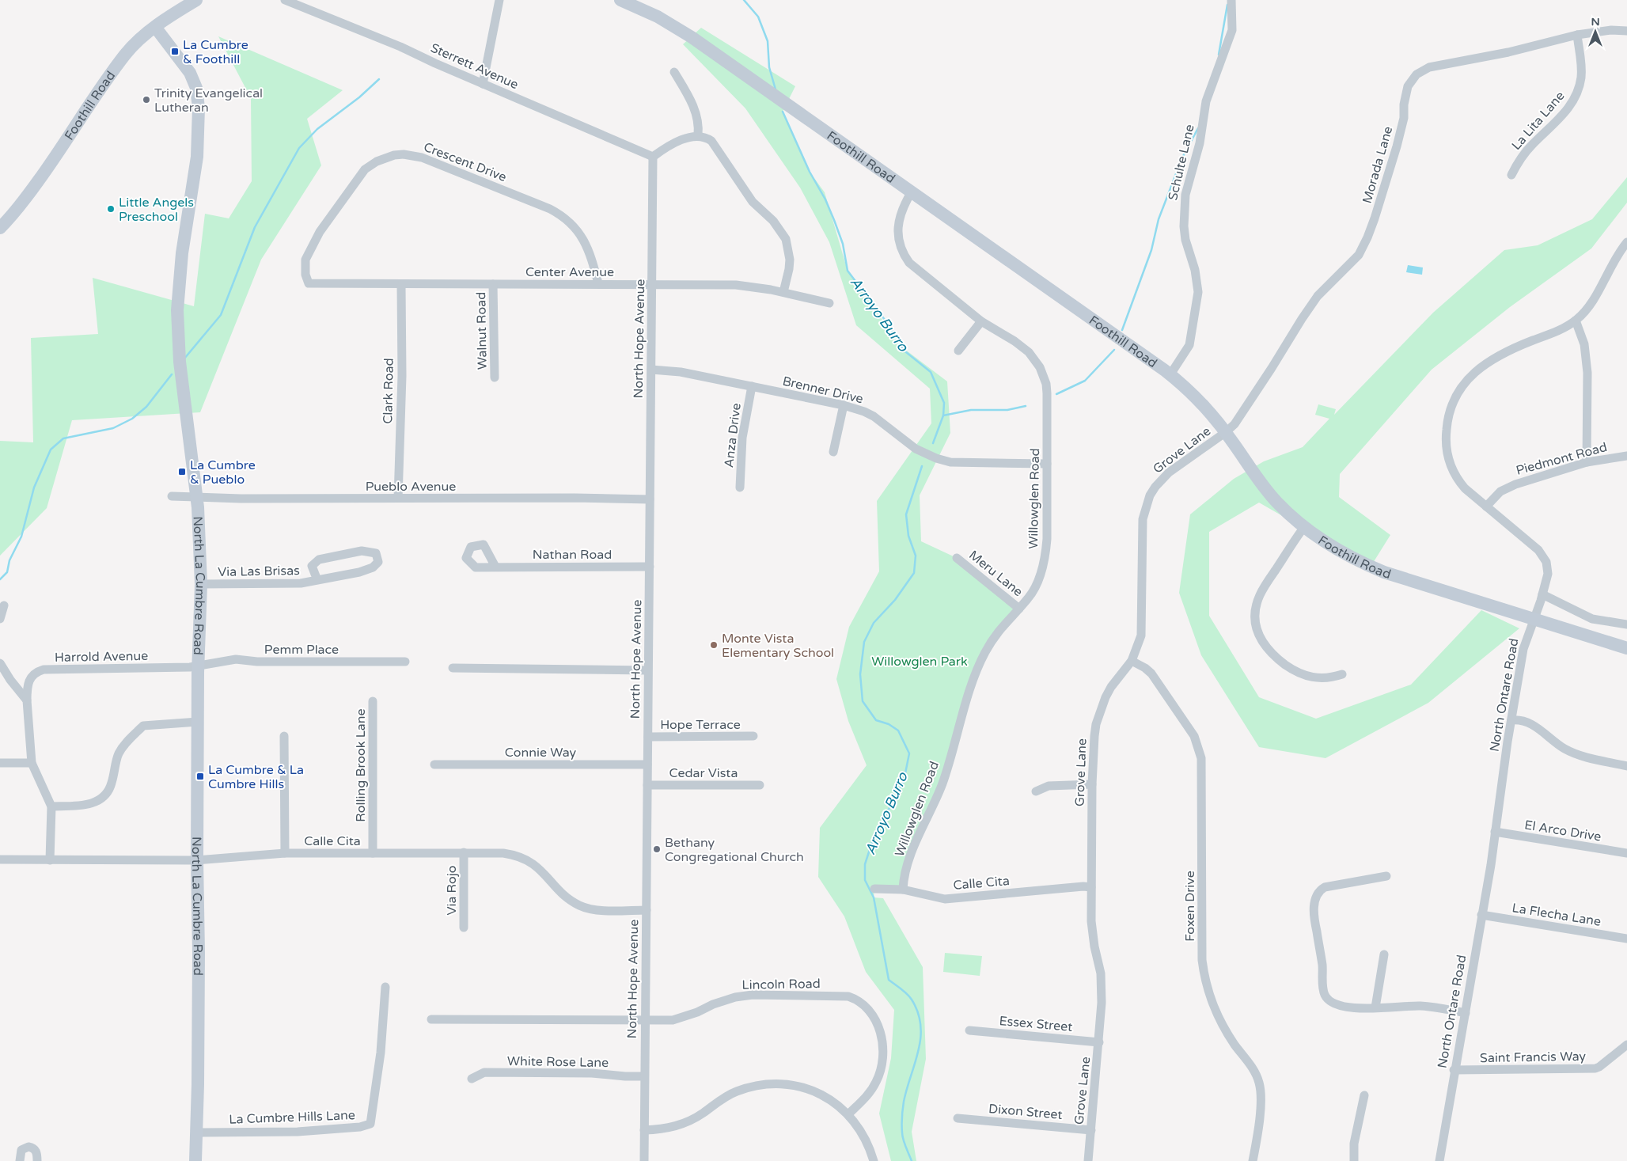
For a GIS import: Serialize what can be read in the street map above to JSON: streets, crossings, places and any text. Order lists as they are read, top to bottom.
{
  "streets": {
    "main road": ["Foothill Road", "North La Cumbre Road"],
    "street": [
      "Sterrett Avenue",
      "La Lita Lane",
      "Crescent Drive",
      "Schulte Lane",
      "Morada Lane",
      "Center Avenue",
      "Walnut Road",
      "North Hope Avenue",
      "Brenner Drive",
      "Clark Road",
      "Anza Drive",
      "Grove Lane",
      "Piedmont Road",
      "Pueblo Avenue",
      "Willowglen Road",
      "Nathan Road",
      "Via Las Brisas",
      "Meru Lane",
      "Pemm Place",
      "Harrold Avenue",
      "North Ontare Road",
      "Hope Terrace",
      "Connie Way",
      "Rolling Brook Lane",
      "Cedar Vista",
      "El Arco Drive",
      "Calle Cita",
      "Via Rojo",
      "Foxen Drive",
      "La Flecha Lane",
      "Lincoln Road",
      "Essex Street",
      "Saint Francis Way",
      "White Rose Lane",
      "Dixon Street",
      "La Cumbre Hills Lane"
    ]
  },
  "crossings": [
    ["Sterrett Avenue", "North Hope Avenue"],
    ["Foothill Road", "Schulte Lane"],
    ["Foothill Road", "Morada Lane"],
    ["Foothill Road", "Grove Lane"],
    ["Foothill Road", "Willowglen Road"],
    ["Foothill Road", "North La Cumbre Road"],
    ["Foothill Road", "North Ontare Road"],
    ["La Lita Lane", "Morada Lane"],
    ["Crescent Drive", "Center Avenue"],
    ["Morada Lane", "Grove Lane"],
    ["Center Avenue", "Walnut Road"],
    ["Center Avenue", "North Hope Avenue"],
    ["Center Avenue", "Clark Road"],
    ["North Hope Avenue", "Brenner Drive"],
    ["North Hope Avenue", "Pueblo Avenue"],
    ["North Hope Avenue", "Nathan Road"],
    ["North Hope Avenue", "Hope Terrace"],
    ["North Hope Avenue", "Connie Way"],
    ["North Hope Avenue", "Cedar Vista"],
    ["North Hope Avenue", "Calle Cita"],
    ["North Hope Avenue", "Lincoln Road"],
    ["North Hope Avenue", "White Rose Lane"],
    ["Brenner Drive", "Anza Drive"],
    ["Brenner Drive", "Willowglen Road"],
    ["Clark Road", "Pueblo Avenue"],
    ["Grove Lane", "Calle Cita"],
    ["Grove Lane", "Foxen Drive"],
    ["Grove Lane", "Essex Street"],
    ["Grove Lane", "Dixon Street"],
    ["Piedmont Road", "North Ontare Road"],
    ["Pueblo Avenue", "North La Cumbre Road"],
    ["Willowglen Road", "Meru Lane"],
    ["Willowglen Road", "Calle Cita"],
    ["Via Las Brisas", "North La Cumbre Road"],
    ["North La Cumbre Road", "Pemm Place"],
    ["North La Cumbre Road", "Harrold Avenue"],
    ["North La Cumbre Road", "Calle Cita"],
    ["North La Cumbre Road", "La Cumbre Hills Lane"],
    ["Pemm Place", "Harrold Avenue"],
    ["North Ontare Road", "El Arco Drive"],
    ["North Ontare Road", "La Flecha Lane"],
    ["North Ontare Road", "Saint Francis Way"],
    ["Rolling Brook Lane", "Calle Cita"],
    ["Calle Cita", "Via Rojo"]
  ],
  "water": ["Arroyo Burro"],
  "parks": ["Willowglen Park"],
  "places": {
    "transit": ["La Cumbre & Foothill", "La Cumbre & Pueblo", "La Cumbre & La Cumbre Hills"],
    "other": [
      "Trinity Evangelical Lutheran",
      "Little Angels Preschool",
      "Monte Vista Elementary School",
      "Bethany Congregational Church"
    ]
  },
  "north": "top"
}
